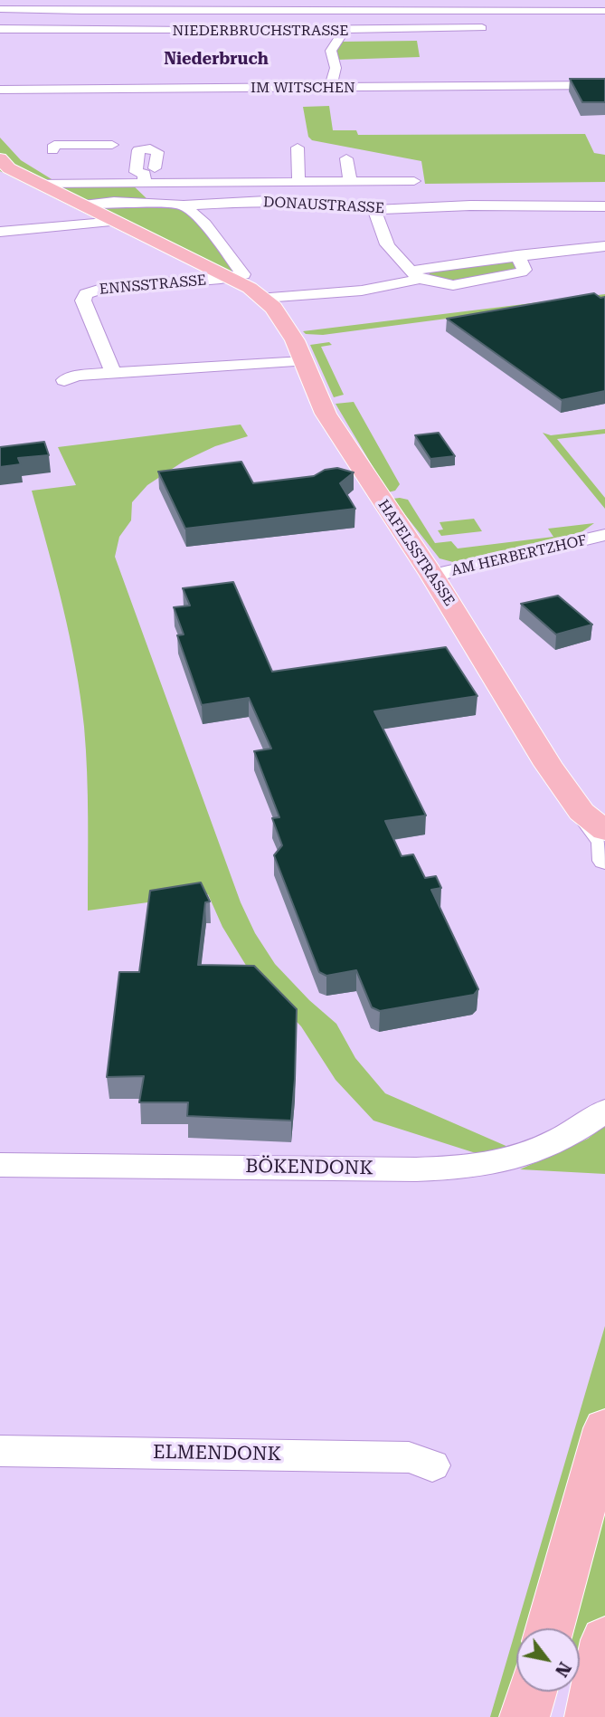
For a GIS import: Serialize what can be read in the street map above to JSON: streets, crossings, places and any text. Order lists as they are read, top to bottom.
{
  "streets": {
    "main road": ["HAFELSSTRASSE"],
    "street": [
      "NIEDERBRUCHSTRASSE",
      "IM WITSCHEN",
      "DONAUSTRASSE",
      "ENNSSTRASSE",
      "AM HERBERTZHOF",
      "BÖKENDONK",
      "ELMENDONK"
    ]
  },
  "crossings": [
    ["DONAUSTRASSE", "HAFELSSTRASSE"],
    ["ENNSSTRASSE", "HAFELSSTRASSE"],
    ["HAFELSSTRASSE", "AM HERBERTZHOF"]
  ],
  "districts": ["Niederbruch"],
  "north": "bottom right"
}
